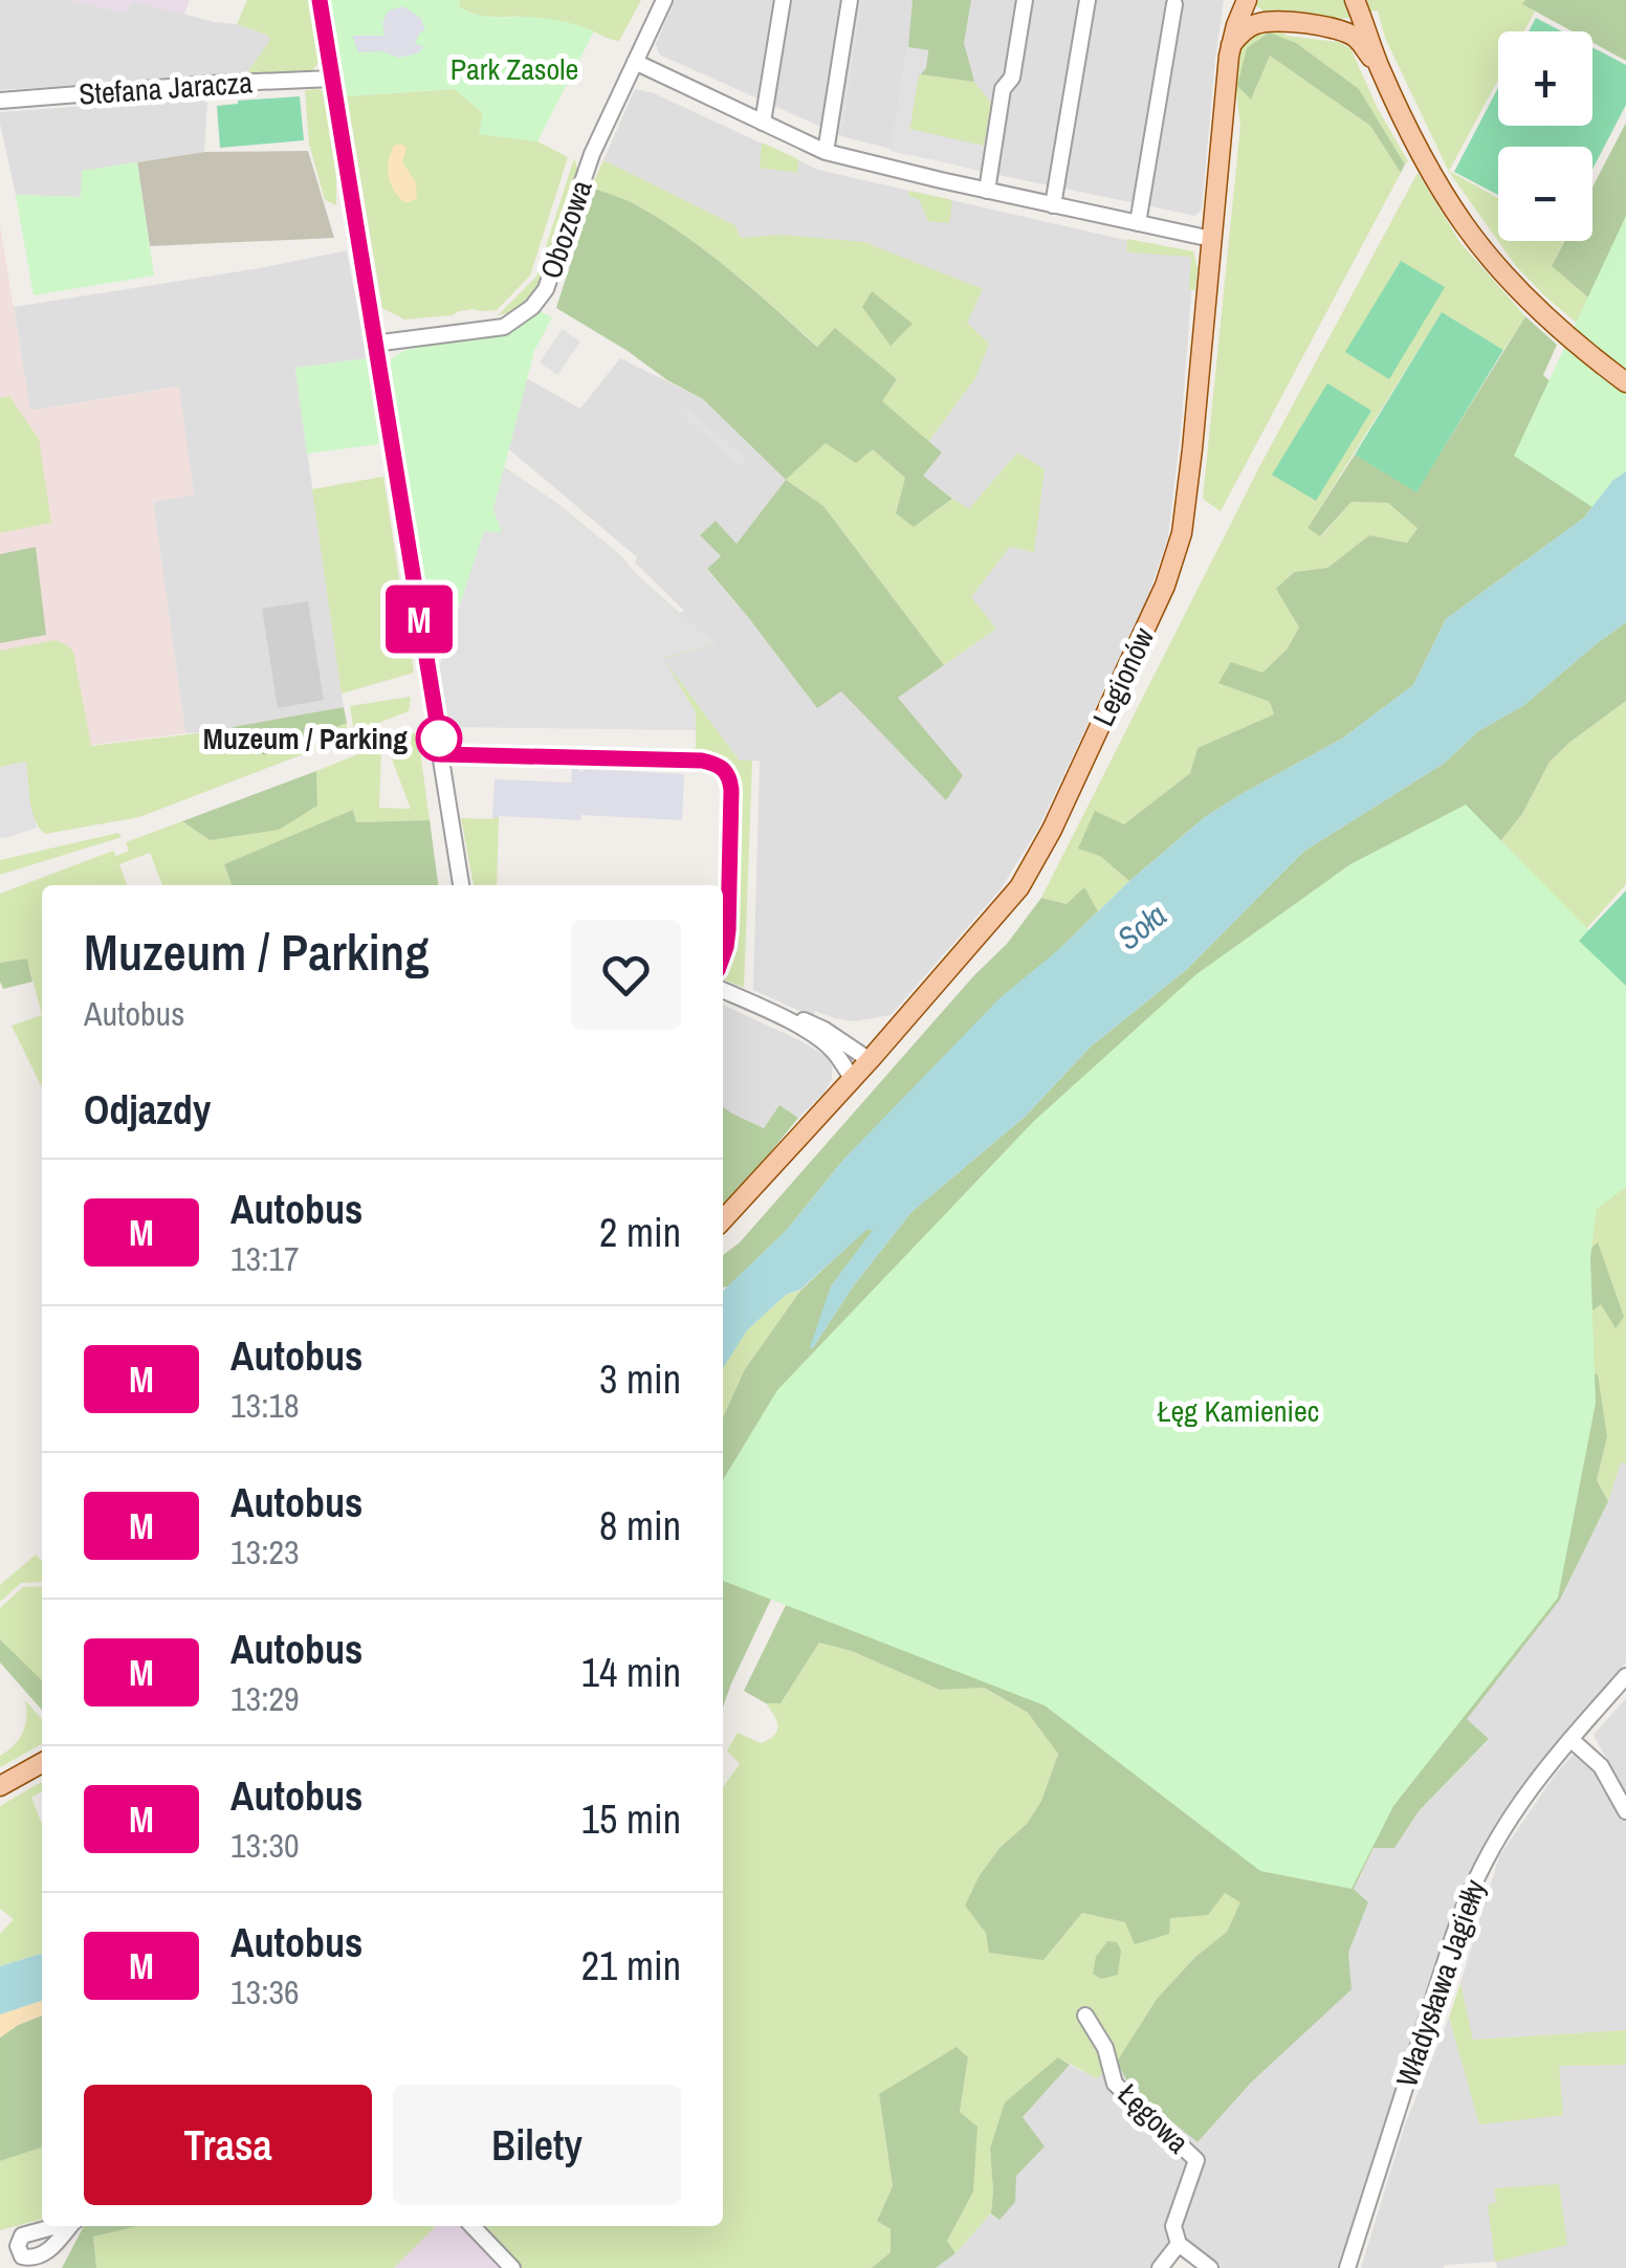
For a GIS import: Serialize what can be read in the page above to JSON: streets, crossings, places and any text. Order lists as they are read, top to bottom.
{
  "streets": {
    "main road": ["Legionów"],
    "street": [
      "Stefana Jaracza",
      "Obozowa",
      "Władysława Jagiełły",
      "Łęgowa"
    ]
  },
  "water": ["Soła"],
  "parks": ["Park Zasole", "Łęg Kamieniec"],
  "places": ["Muzeum / Parking"],
  "lines": ["bus line M"],
  "page": {
    "on_map": "M",
    "map_buttons": ["+", "−"],
    "heading": [
      ["Muzeum / Parking", "Autobus"],
      "Odjazdy"
    ],
    "list": [
      {
        "mark": "M",
        "name": "Autobus",
        "note": "13:17",
        "value": "2 min"
      },
      {
        "mark": "M",
        "name": "Autobus",
        "note": "13:18",
        "value": "3 min"
      },
      {
        "mark": "M",
        "name": "Autobus",
        "note": "13:23",
        "value": "8 min"
      },
      {
        "mark": "M",
        "name": "Autobus",
        "note": "13:29",
        "value": "14 min"
      },
      {
        "mark": "M",
        "name": "Autobus",
        "note": "13:30",
        "value": "15 min"
      },
      {
        "mark": "M",
        "name": "Autobus",
        "note": "13:36",
        "value": "21 min"
      }
    ],
    "buttons": ["Trasa", "Bilety"]
  }
}
